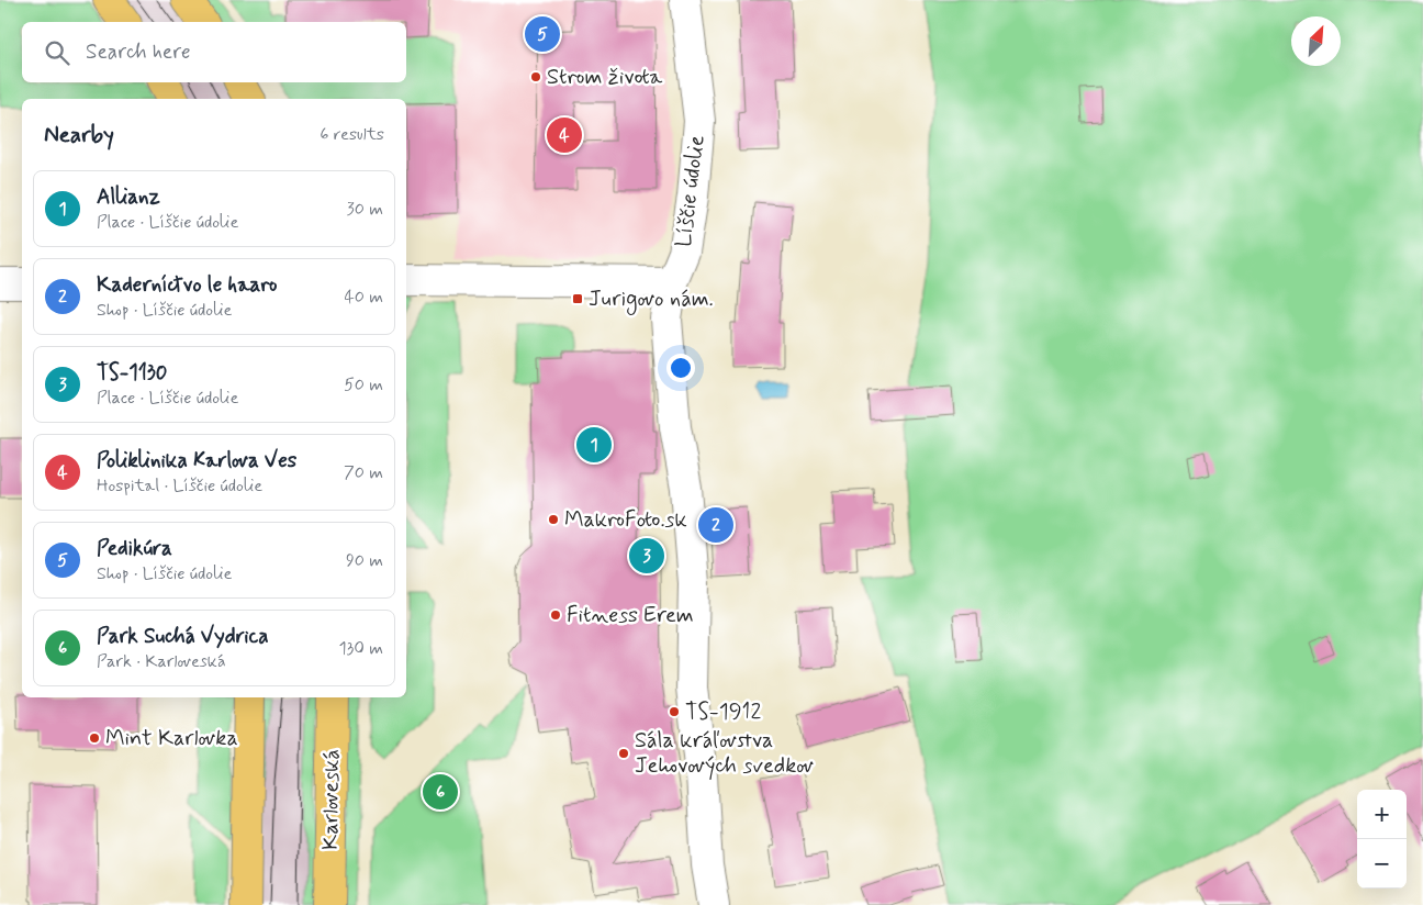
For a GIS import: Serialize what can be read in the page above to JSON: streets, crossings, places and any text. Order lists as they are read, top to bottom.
{
  "streets": {
    "main road": ["Karloveská"],
    "street": ["Líščie údolie"]
  },
  "places": {
    "other": [
      "Strom života",
      "MakroFoto.sk",
      "Fitness Erem",
      "TS-1912",
      "Mint Karlovka",
      "Sála kráľovstva Jehovových svedkov"
    ],
    "transit": ["Jurigovo nám."]
  },
  "north": "top right",
  "page": {
    "pins": [
      "5",
      "4",
      "1",
      "2",
      "3",
      "6"
    ],
    "search": "Search here",
    "heading": ["Nearby", "6 results"],
    "list": [
      {
        "mark": "1",
        "name": "Allianz",
        "note": "Place · Líščie údolie",
        "value": "30 m"
      },
      {
        "mark": "2",
        "name": "Kaderníctvo le haaro",
        "note": "Shop · Líščie údolie",
        "value": "40 m"
      },
      {
        "mark": "3",
        "name": "TS-1130",
        "note": "Place · Líščie údolie",
        "value": "50 m"
      },
      {
        "mark": "4",
        "name": "Poliklinika Karlova Ves",
        "note": "Hospital · Líščie údolie",
        "value": "70 m"
      },
      {
        "mark": "5",
        "name": "Pedikúra",
        "note": "Shop · Líščie údolie",
        "value": "90 m"
      },
      {
        "mark": "6",
        "name": "Park Suchá Vydrica",
        "note": "Park · Karloveská",
        "value": "130 m"
      }
    ],
    "map_buttons": ["+", "−"]
  }
}
